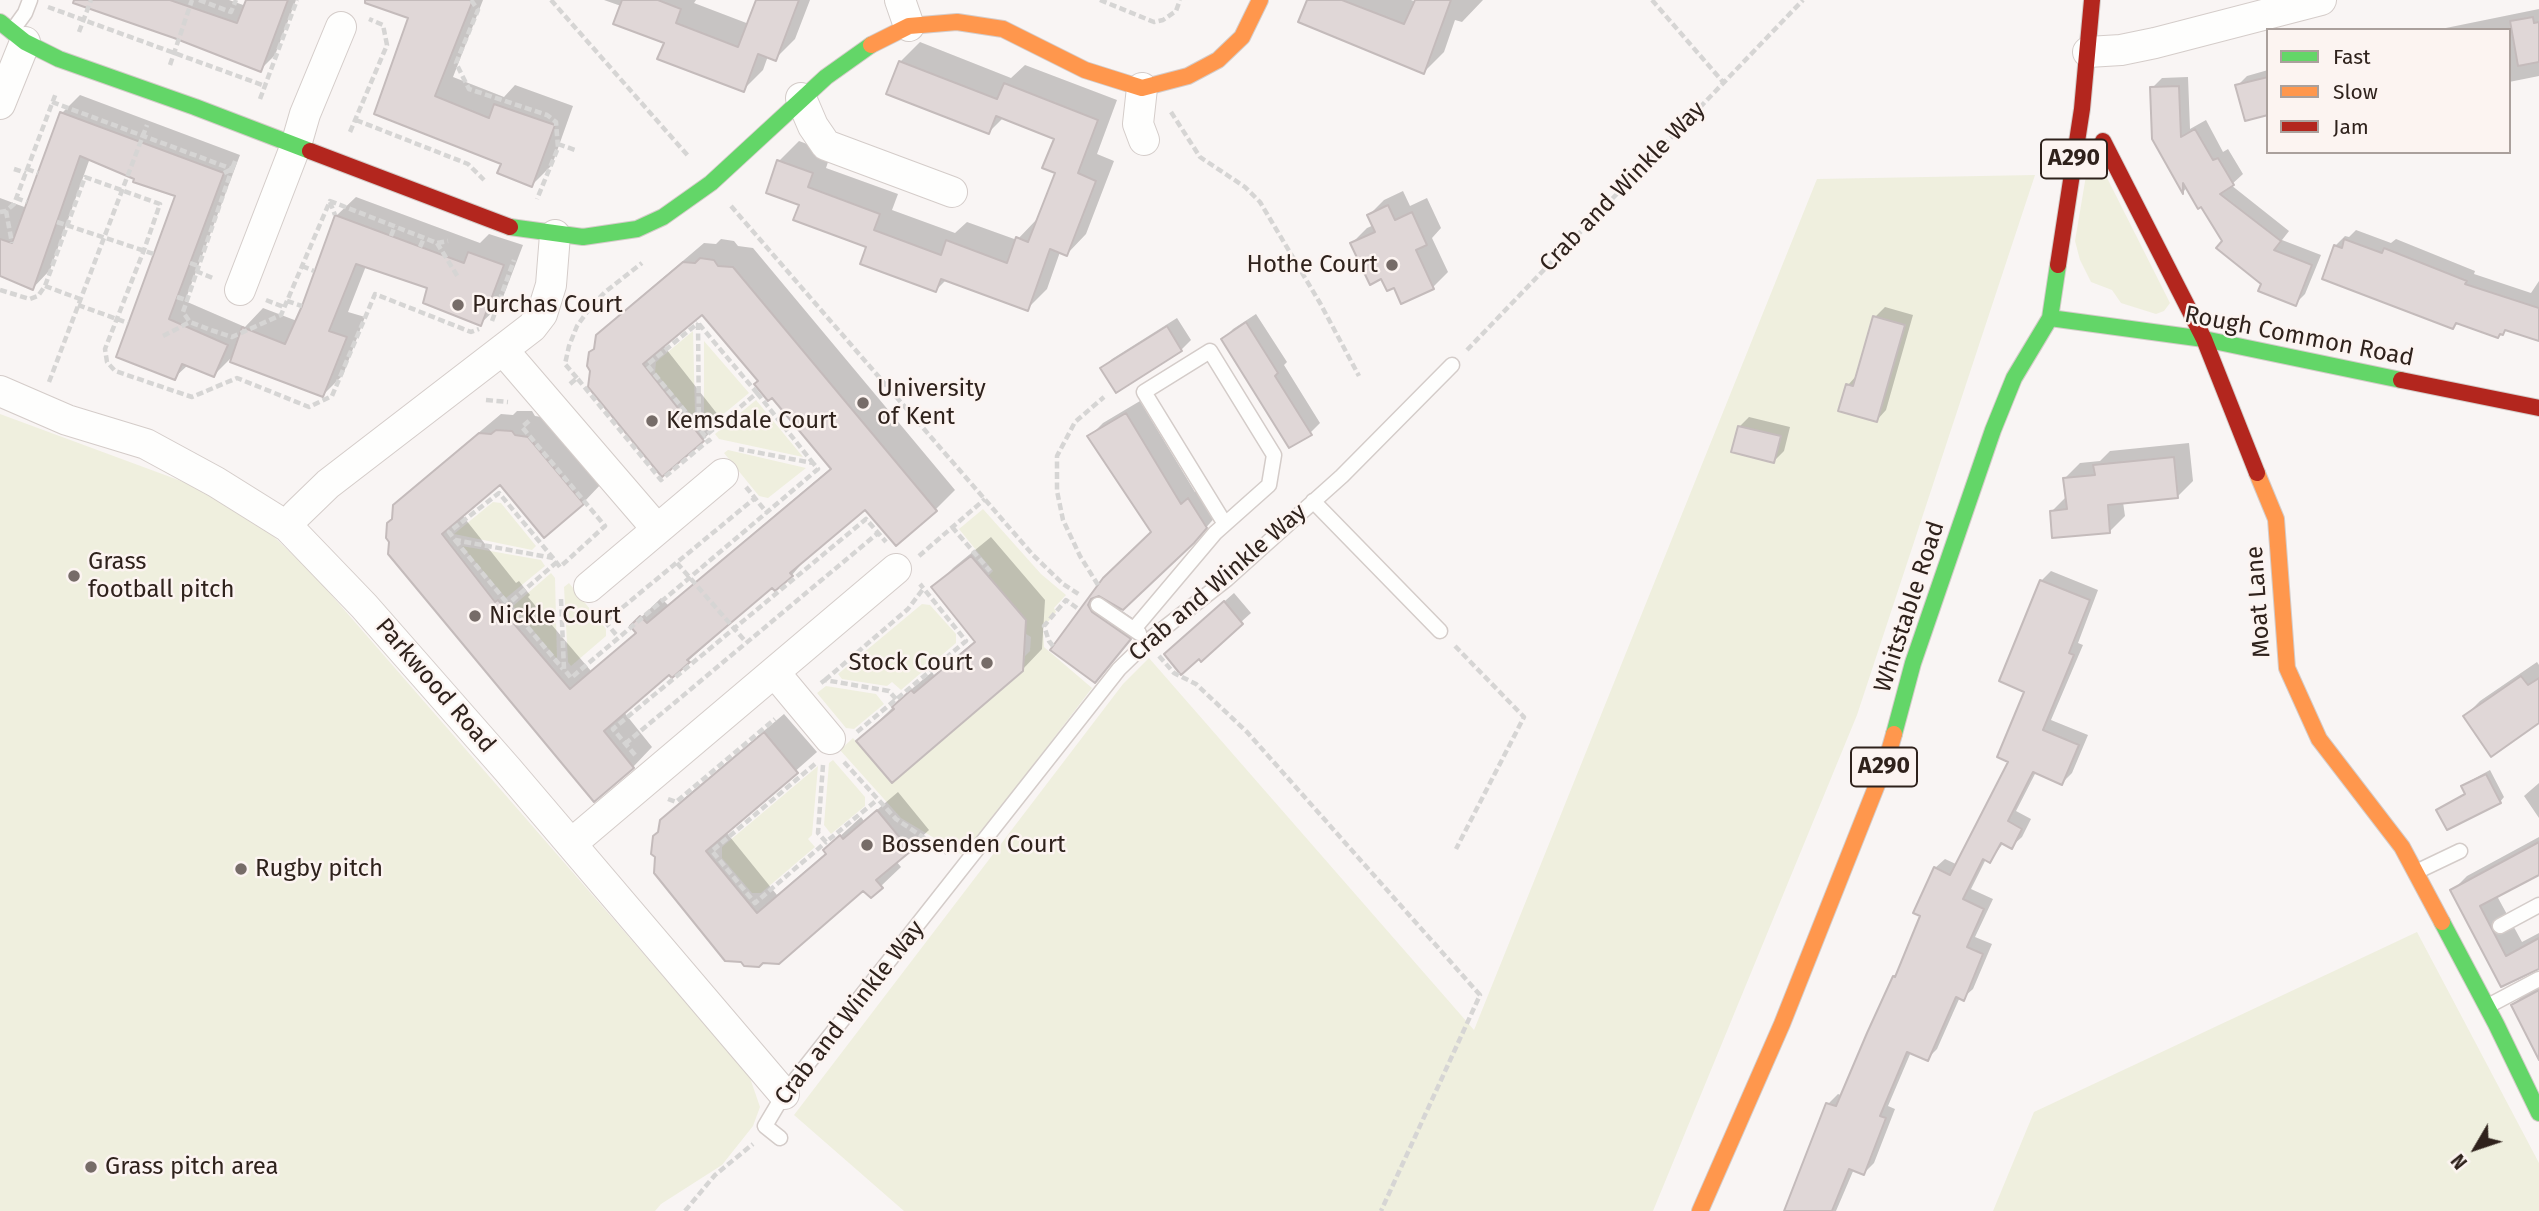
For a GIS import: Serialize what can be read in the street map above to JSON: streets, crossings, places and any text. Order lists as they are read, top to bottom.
{
  "streets": {
    "street": [
      "A290",
      "Rough Common Road",
      "Moat Lane",
      "Whitstable Road",
      "Parkwood Road"
    ],
    "lane": ["Crab and Winkle Way"]
  },
  "crossings": [
    ["Crab and Winkle Way", "Parkwood Road"],
    ["Rough Common Road", "Moat Lane"],
    ["Rough Common Road", "Whitstable Road"]
  ],
  "places": [
    "Hothe Court",
    "Purchas Court",
    "University of Kent",
    "Kemsdale Court",
    "Grass football pitch",
    "Nickle Court",
    "Stock Court",
    "Bossenden Court",
    "Rugby pitch",
    "Grass pitch area"
  ],
  "legend": ["Fast", "Slow", "Jam"],
  "north": "bottom left"
}
